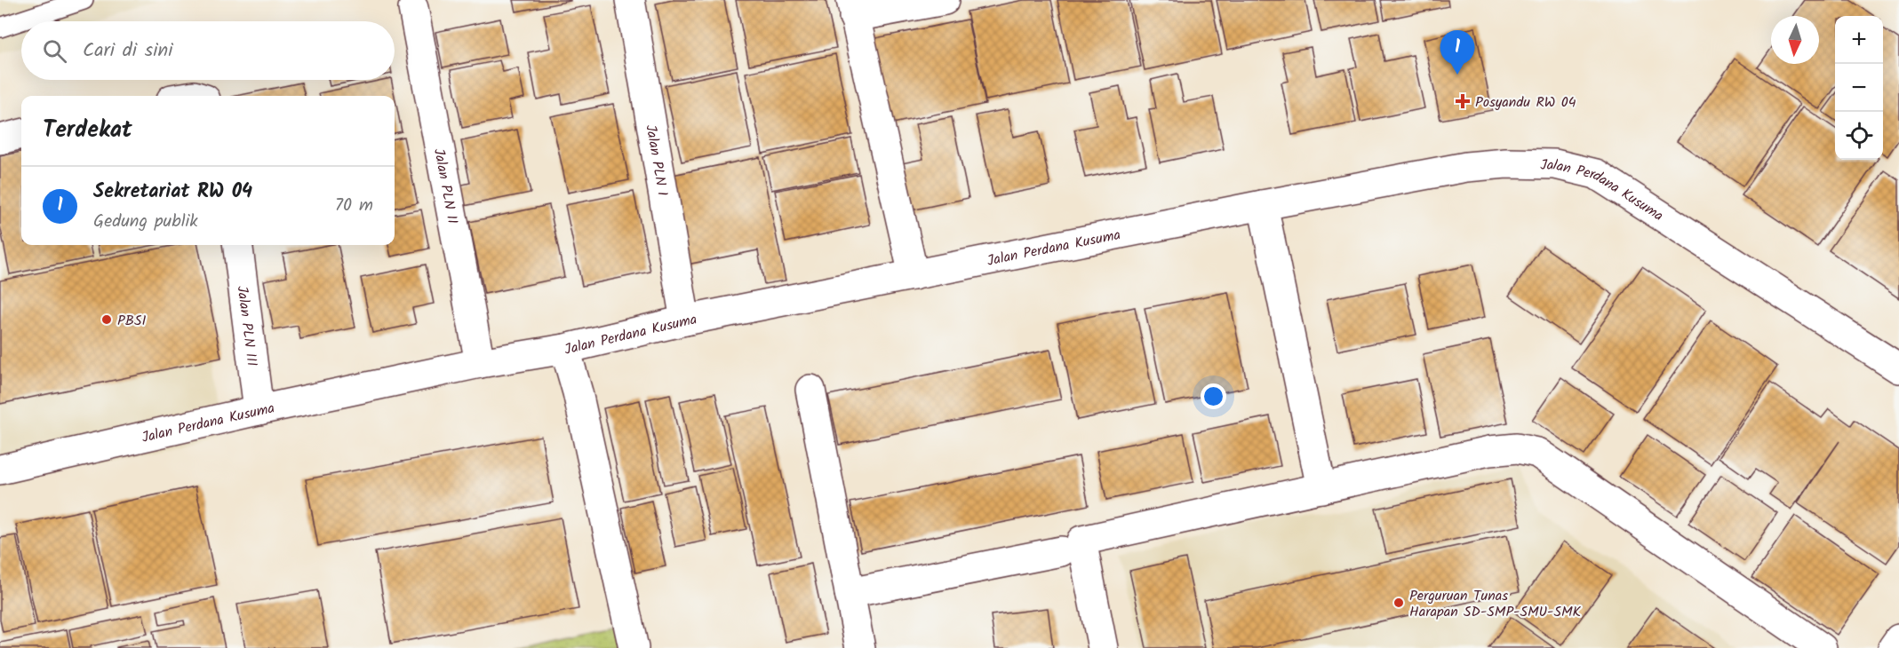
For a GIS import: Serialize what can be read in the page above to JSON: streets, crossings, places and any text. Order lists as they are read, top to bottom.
{
  "streets": {
    "street": [
      "Jalan PLN I",
      "Jalan PLN II",
      "Jalan Perdana Kusuma",
      "Jalan PLN III"
    ]
  },
  "crossings": [
    ["Jalan PLN I", "Jalan Perdana Kusuma"],
    ["Jalan PLN II", "Jalan Perdana Kusuma"],
    ["Jalan Perdana Kusuma", "Jalan PLN III"]
  ],
  "places": {
    "health": ["Posyandu RW 04"],
    "other": ["PBSI", "Perguruan Tunas Harapan SD-SMP-SMU-SMK"]
  },
  "north": "bottom",
  "page": {
    "map_buttons": ["+", "−"],
    "search": "Cari di sini",
    "pins": "1",
    "heading": "Terdekat",
    "list": [
      {
        "mark": "1",
        "name": "Sekretariat RW 04",
        "note": "Gedung publik",
        "value": "70 m"
      }
    ]
  }
}
